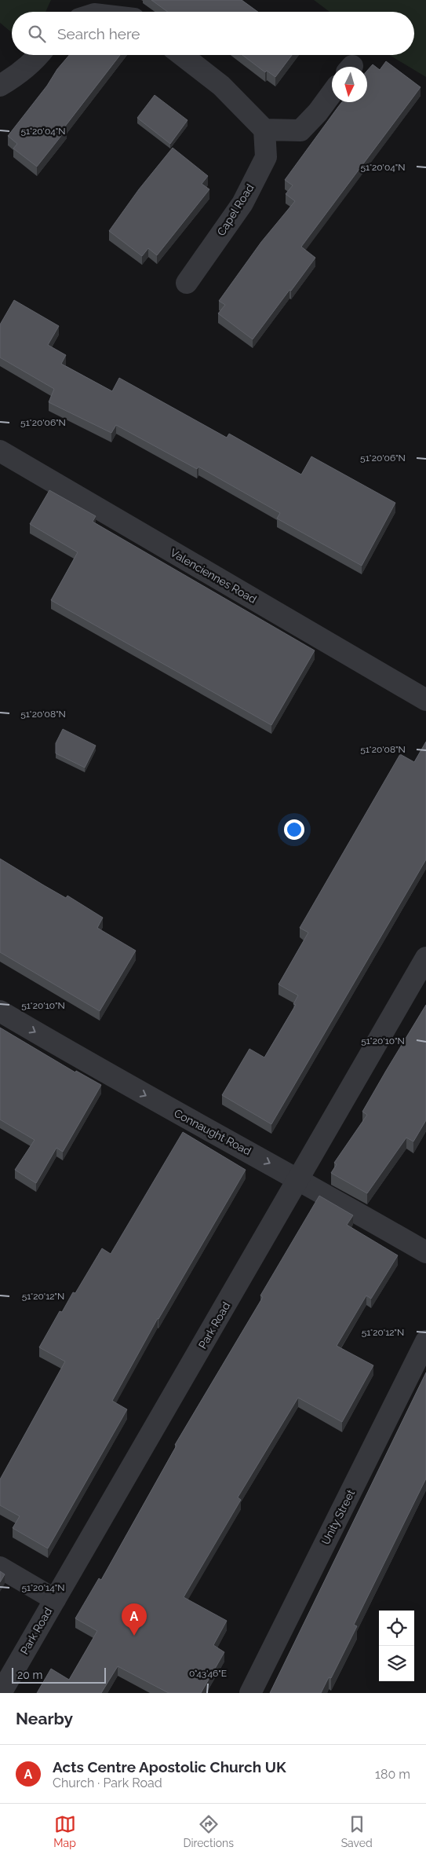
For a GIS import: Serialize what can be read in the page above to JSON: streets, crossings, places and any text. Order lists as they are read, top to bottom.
{
  "streets": {
    "street": [
      "Capel Road",
      "Valenciennes Road",
      "Connaught Road",
      "Park Road",
      "Unity Street"
    ]
  },
  "crossings": [
    ["Connaught Road", "Park Road"]
  ],
  "one_way": ["Connaught Road"],
  "scale_bar": "20 m",
  "north": "bottom",
  "page": {
    "search": "Search here",
    "pins": "A",
    "scale": "20 m",
    "heading": "Nearby",
    "list": [
      {
        "mark": "A",
        "name": "Acts Centre Apostolic Church UK",
        "note": "Church · Park Road",
        "value": "180 m"
      }
    ],
    "nav": ["Map", "Directions", "Saved"]
  },
  "coordinates": [
    "51°20'04\"N",
    "51°20'06\"N",
    "51°20'08\"N",
    "51°20'10\"N",
    "51°20'12\"N",
    "51°20'14\"N",
    "0°43'46\"E"
  ]
}
